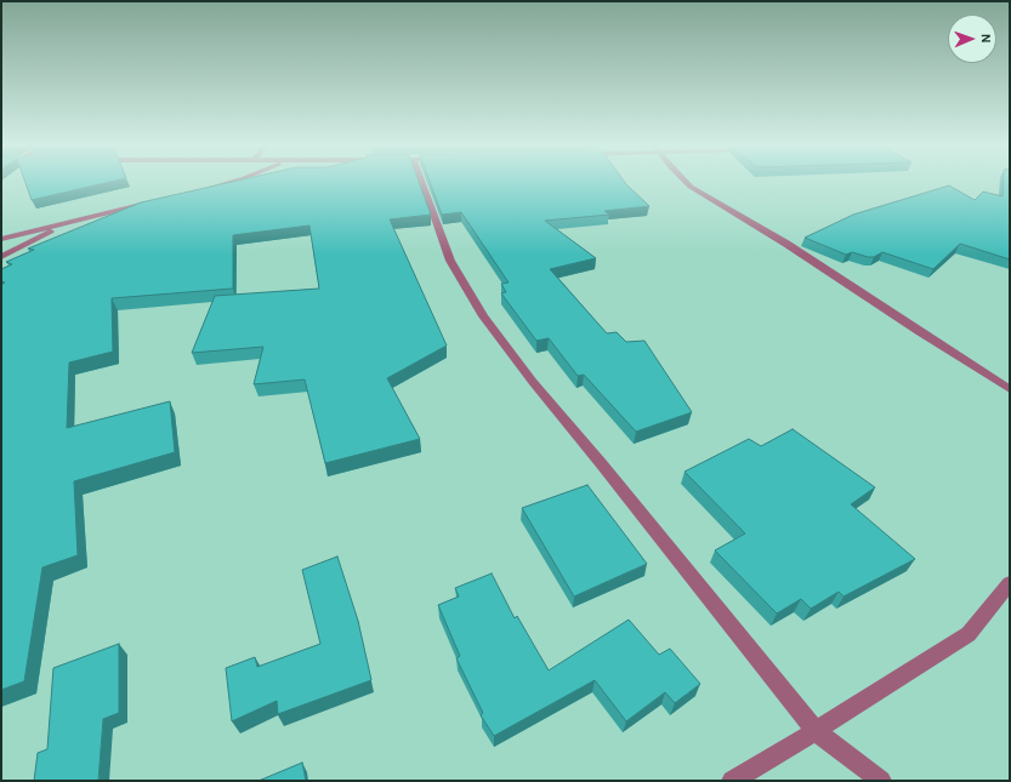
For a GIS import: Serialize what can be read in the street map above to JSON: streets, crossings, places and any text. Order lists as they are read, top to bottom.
{
  "north": "right"
}
